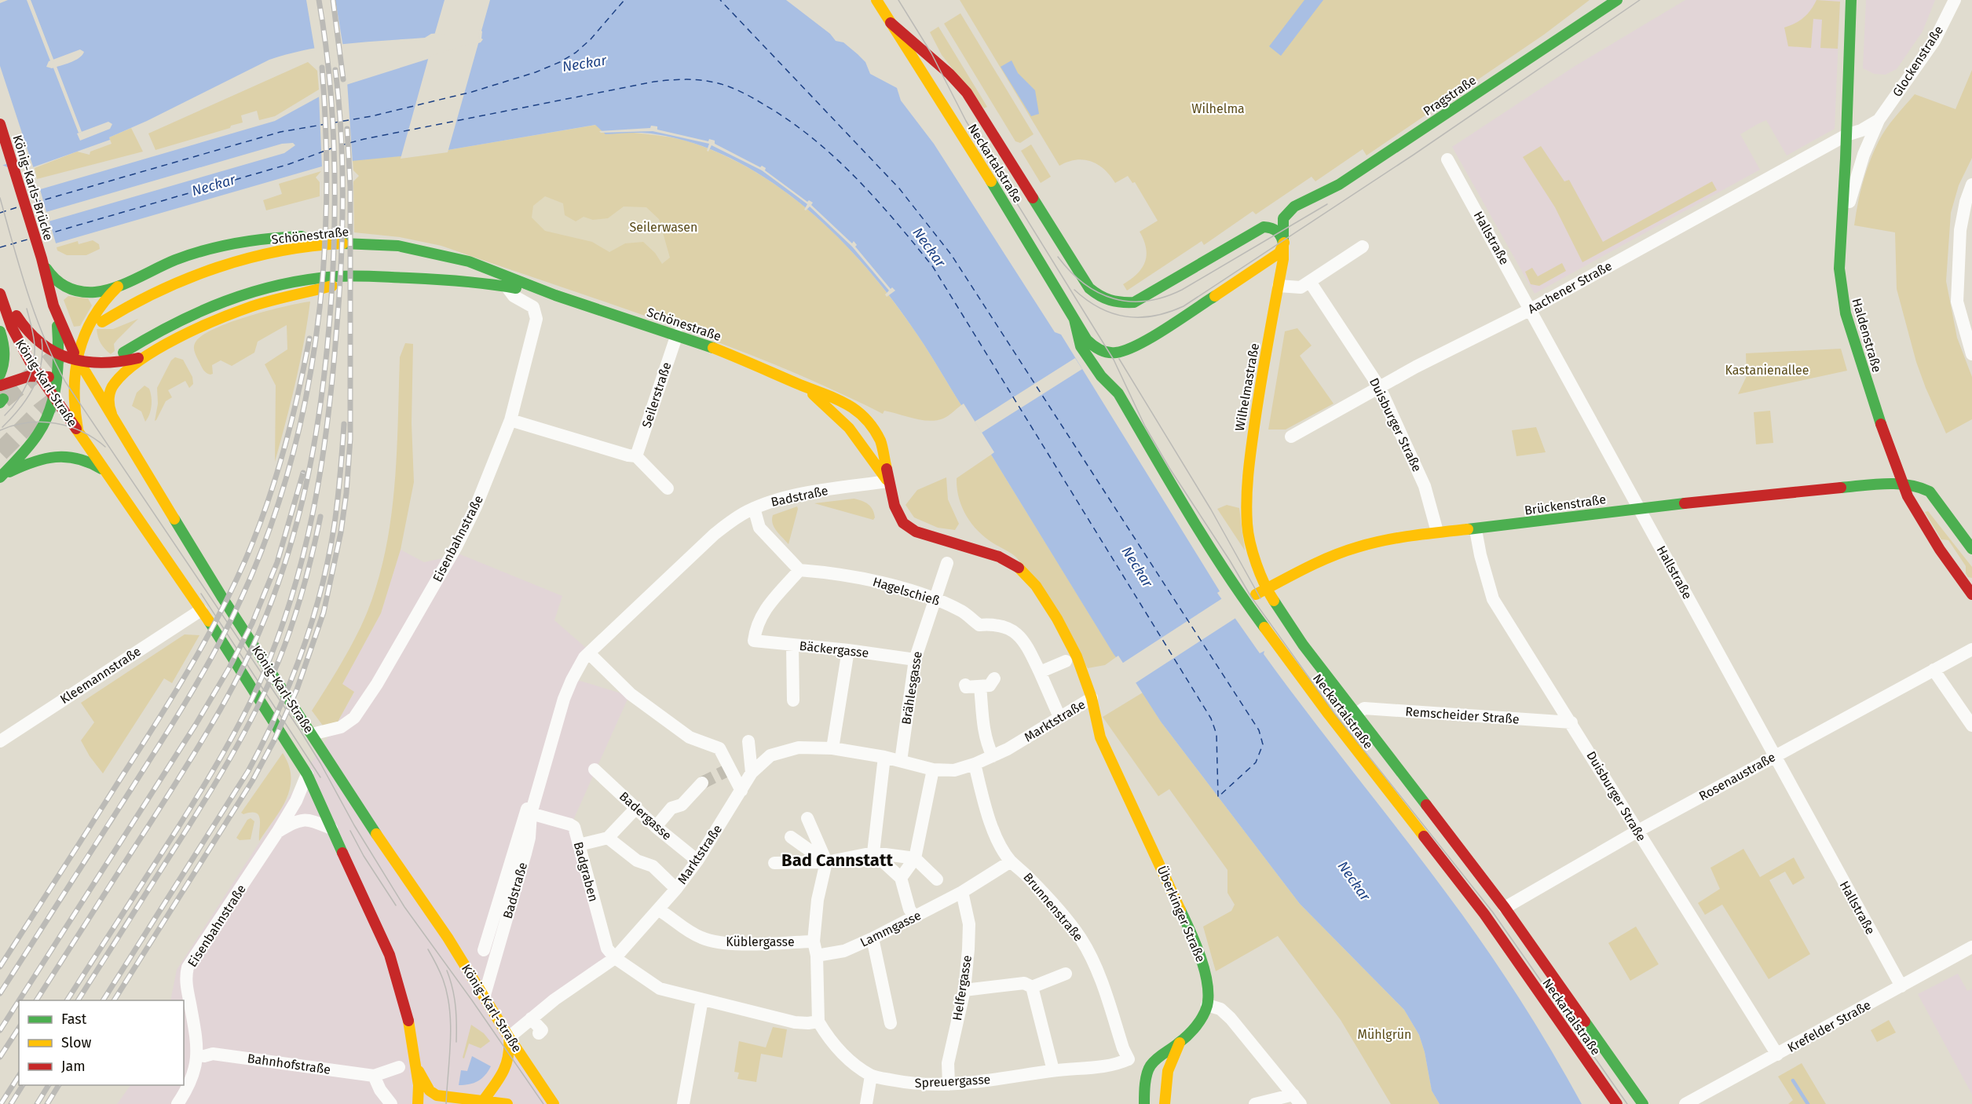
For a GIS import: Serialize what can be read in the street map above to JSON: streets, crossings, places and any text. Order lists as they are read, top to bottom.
{
  "streets": {
    "main road": [
      "Pragstraße",
      "Neckartalstraße",
      "König-Karls-Brücke",
      "Schönestraße",
      "Haldenstraße",
      "König-Karl-Straße",
      "Wilhelmastraße",
      "Brückenstraße",
      "Überkinger Straße"
    ],
    "street": [
      "Glockenstraße",
      "Hallstraße",
      "Aachener Straße",
      "Seilerstraße",
      "Duisburger Straße",
      "Badstraße",
      "Eisenbahnstraße",
      "Hagelschieß",
      "Bäckergasse",
      "Kleemannstraße",
      "Brählesgasse",
      "Remscheider Straße",
      "Marktstraße",
      "Rosenaustraße",
      "Badergasse",
      "Badgraben",
      "Brunnenstraße",
      "Lammgasse",
      "Küblergasse",
      "Helfergasse",
      "Krefelder Straße",
      "Bahnhofstraße",
      "Spreuergasse"
    ]
  },
  "crossings": [
    ["Glockenstraße", "Aachener Straße"],
    ["Glockenstraße", "Haldenstraße"],
    ["Pragstraße", "Neckartalstraße"],
    ["Neckartalstraße", "Wilhelmastraße"],
    ["Neckartalstraße", "Brückenstraße"],
    ["Neckartalstraße", "Remscheider Straße"],
    ["Neckartalstraße", "Rosenaustraße"],
    ["König-Karls-Brücke", "König-Karl-Straße"],
    ["Schönestraße", "Seilerstraße"],
    ["Schönestraße", "Badstraße"],
    ["Schönestraße", "Eisenbahnstraße"],
    ["Hallstraße", "Aachener Straße"],
    ["Hallstraße", "Brückenstraße"],
    ["Hallstraße", "Rosenaustraße"],
    ["Hallstraße", "Krefelder Straße"],
    ["Aachener Straße", "Haldenstraße"],
    ["Aachener Straße", "Duisburger Straße"],
    ["Haldenstraße", "Brückenstraße"],
    ["König-Karl-Straße", "Badstraße"],
    ["König-Karl-Straße", "Eisenbahnstraße"],
    ["König-Karl-Straße", "Kleemannstraße"],
    ["König-Karl-Straße", "Marktstraße"],
    ["Wilhelmastraße", "Brückenstraße"],
    ["Duisburger Straße", "Brückenstraße"],
    ["Duisburger Straße", "Remscheider Straße"],
    ["Duisburger Straße", "Rosenaustraße"],
    ["Duisburger Straße", "Krefelder Straße"],
    ["Badstraße", "Badgraben"],
    ["Eisenbahnstraße", "Bahnhofstraße"],
    ["Hagelschieß", "Bäckergasse"],
    ["Hagelschieß", "Brählesgasse"],
    ["Hagelschieß", "Marktstraße"],
    ["Bäckergasse", "Brählesgasse"],
    ["Brählesgasse", "Marktstraße"],
    ["Marktstraße", "Badergasse"],
    ["Marktstraße", "Badgraben"],
    ["Marktstraße", "Brunnenstraße"],
    ["Marktstraße", "Überkinger Straße"],
    ["Marktstraße", "Küblergasse"],
    ["Brunnenstraße", "Lammgasse"],
    ["Brunnenstraße", "Spreuergasse"],
    ["Lammgasse", "Helfergasse"],
    ["Helfergasse", "Spreuergasse"]
  ],
  "districts": ["Bad Cannstatt"],
  "water": ["Neckar"],
  "parks": [
    "Wilhelma",
    "Seilerwasen",
    "Kastanienallee",
    "Mühlgrün"
  ],
  "legend": ["Fast", "Slow", "Jam"]
}
